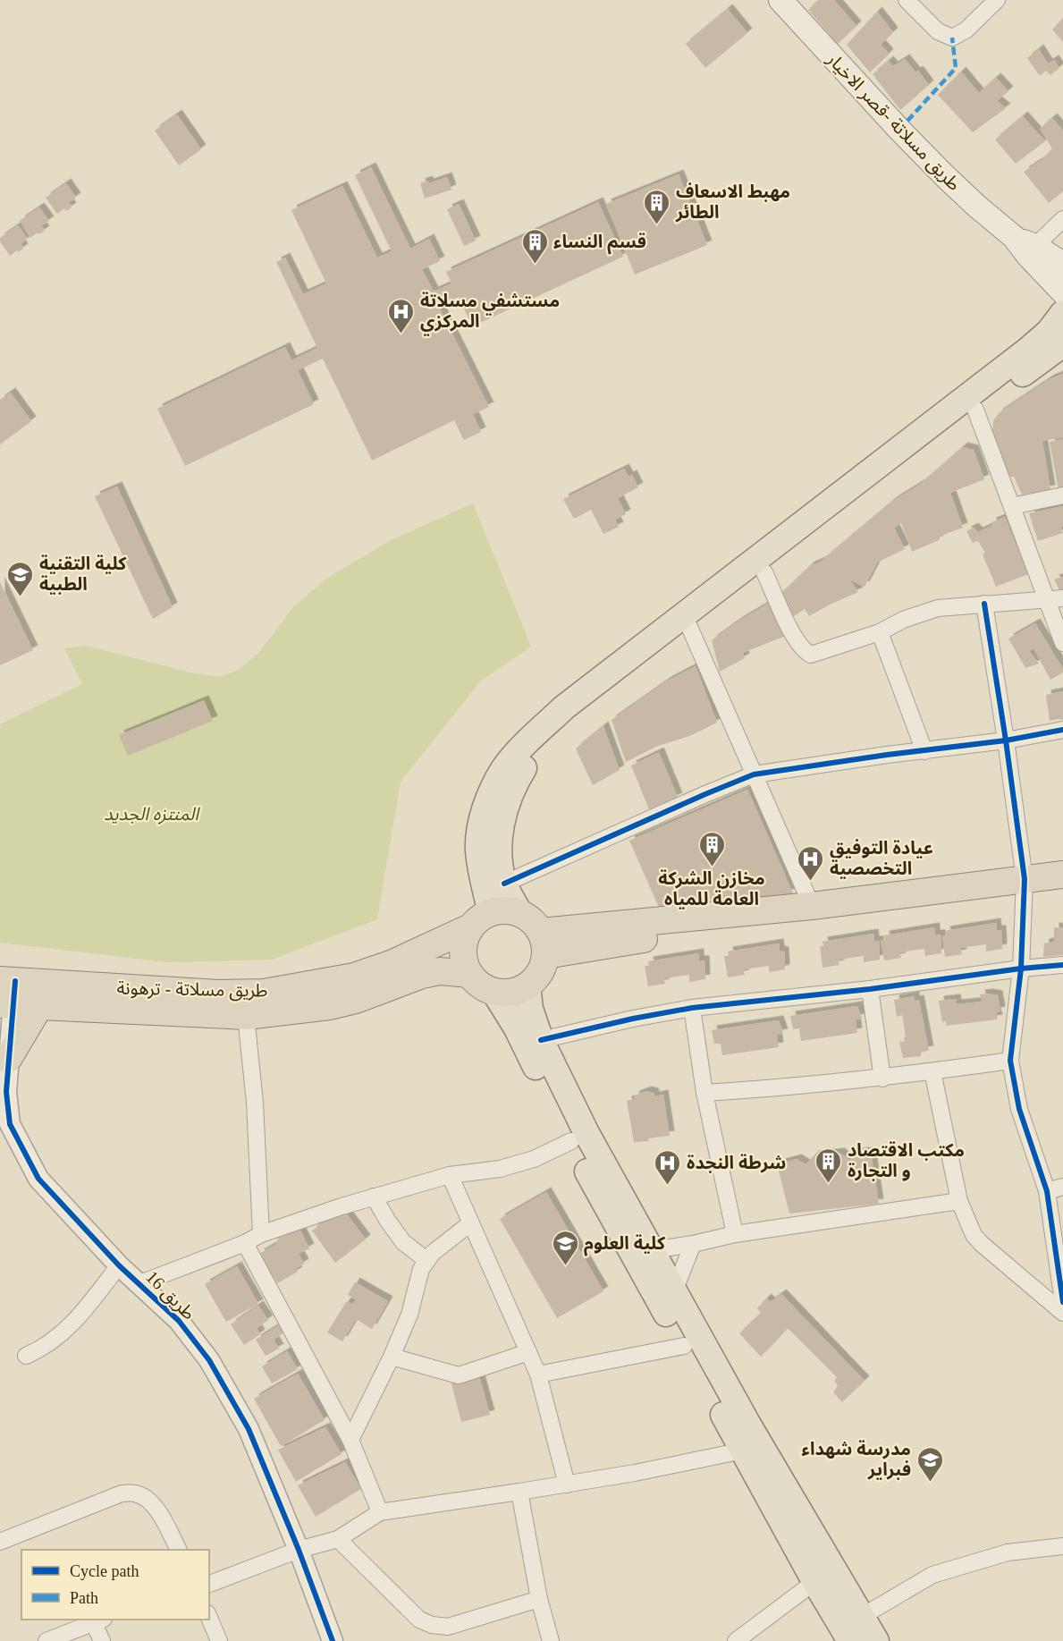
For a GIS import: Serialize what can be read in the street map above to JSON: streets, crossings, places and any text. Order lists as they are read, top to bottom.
{
  "streets": {
    "highway": ["طريق مسلاتة - ترهونة"],
    "main road": ["طريق مسلاتة -قصر الاخيار"],
    "street": ["طريق 16"]
  },
  "parks": ["المنتزه الجديد"],
  "places": {
    "building": [
      "مهبط الاسعاف الطائر",
      "قسم النساء",
      "مخازن الشركة العامة للمياه",
      "مكتب الاقتصاد و التجارة"
    ],
    "hospital": ["مستشفي مسلاتة المركزي", "عيادة التوفيق التخصصية", "شرطة النجدة"],
    "school or university": ["كلية التقنية الطبية", "كلية العلوم", "مدرسة شهداء فبراير"]
  },
  "legend": ["Cycle path", "Path"]
}
